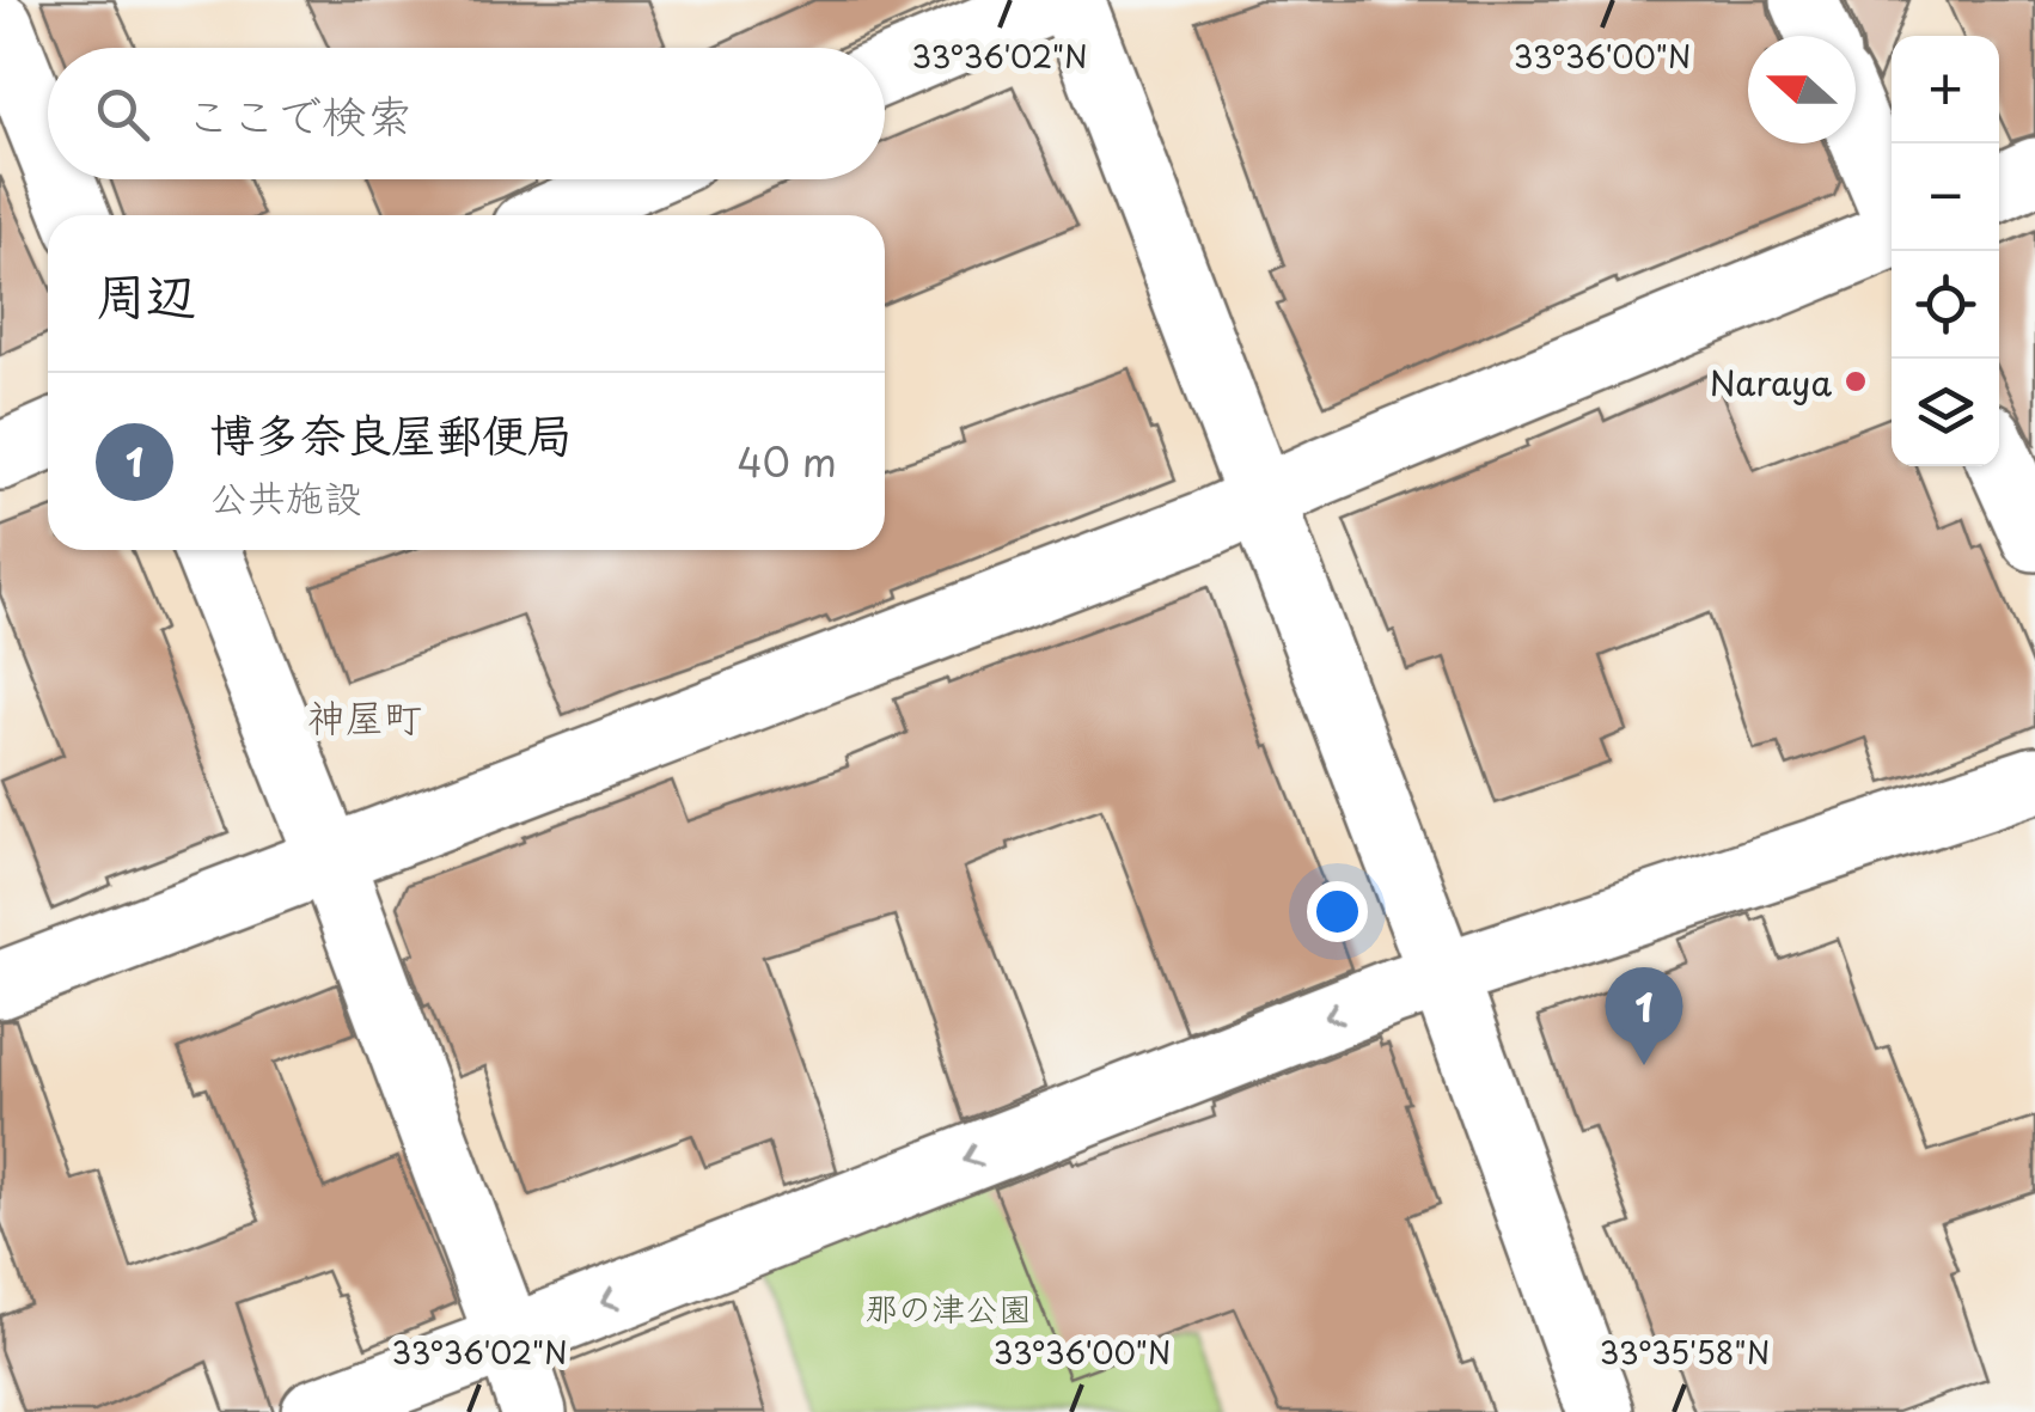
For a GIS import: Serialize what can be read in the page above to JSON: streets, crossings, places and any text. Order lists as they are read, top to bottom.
{
  "districts": ["神屋町"],
  "parks": ["那の津公園"],
  "places": ["Naraya"],
  "north": "left",
  "page": {
    "map_buttons": ["+", "−"],
    "search": "ここで検索",
    "heading": "周辺",
    "list": [
      {
        "mark": "1",
        "name": "博多奈良屋郵便局",
        "note": "公共施設",
        "value": "40 m"
      }
    ],
    "pins": "1"
  },
  "coordinates": ["33°36'02\"N", "33°36'00\"N", "33°35'58\"N"]
}
